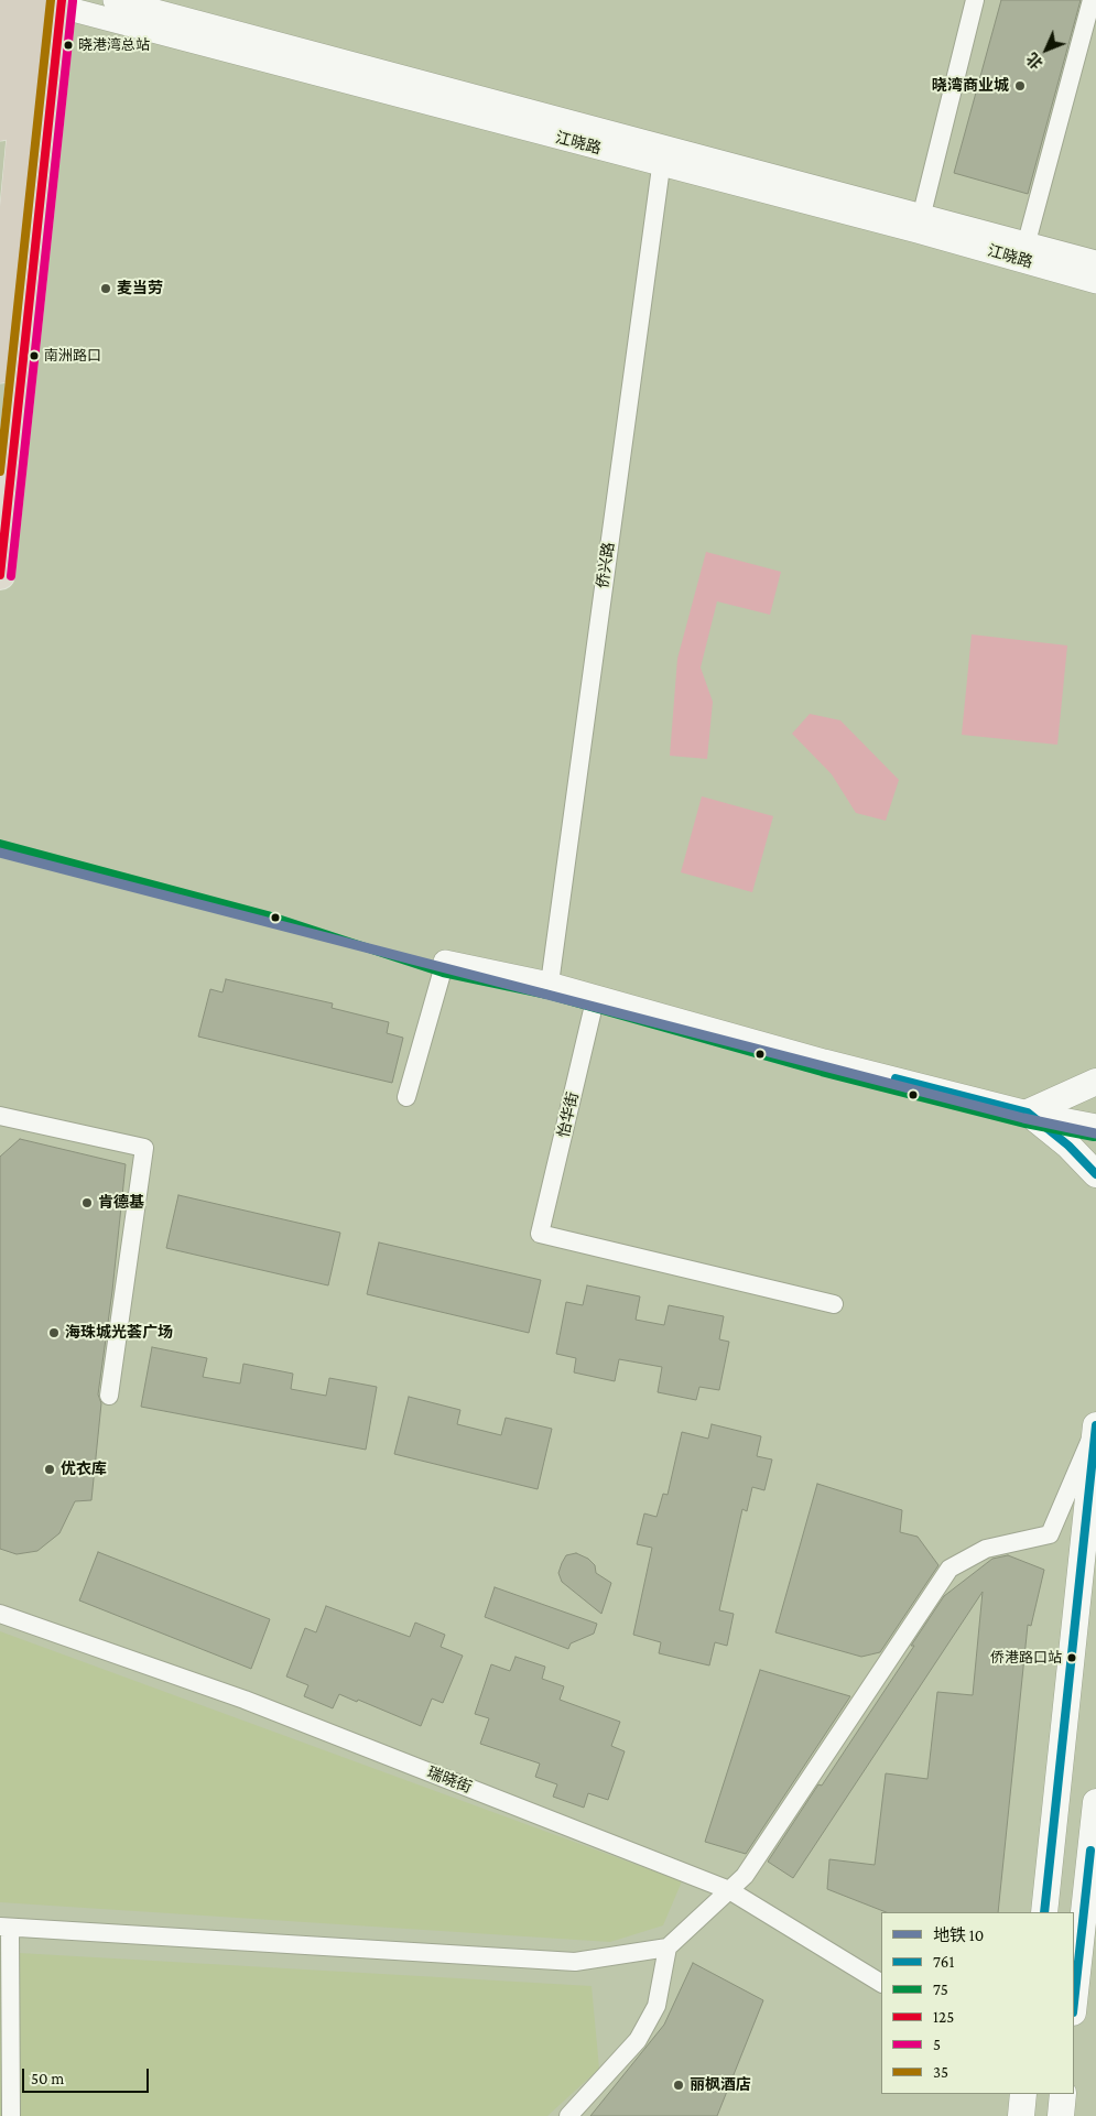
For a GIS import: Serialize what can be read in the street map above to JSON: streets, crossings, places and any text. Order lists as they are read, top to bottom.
{
  "streets": {
    "street": [
      "江晓路",
      "侨兴路",
      "怡华街",
      "瑞晓街"
    ]
  },
  "crossings": [
    ["江晓路", "侨兴路"]
  ],
  "places": [
    "晓港湾总站",
    "晓湾商业城",
    "麦当劳",
    "南洲路口",
    "肯德基",
    "海珠城光荟广场",
    "优衣库",
    "侨港路口站",
    "丽枫酒店"
  ],
  "lines": [
    "transit line 125",
    "transit line 35",
    "transit line 5",
    "transit line 75",
    "metro line 10",
    "transit line 761"
  ],
  "legend": [
    "地铁 10",
    "761",
    "75",
    "125",
    "5",
    "35"
  ],
  "scale_bar": "50 m",
  "north": "bottom left"
}
